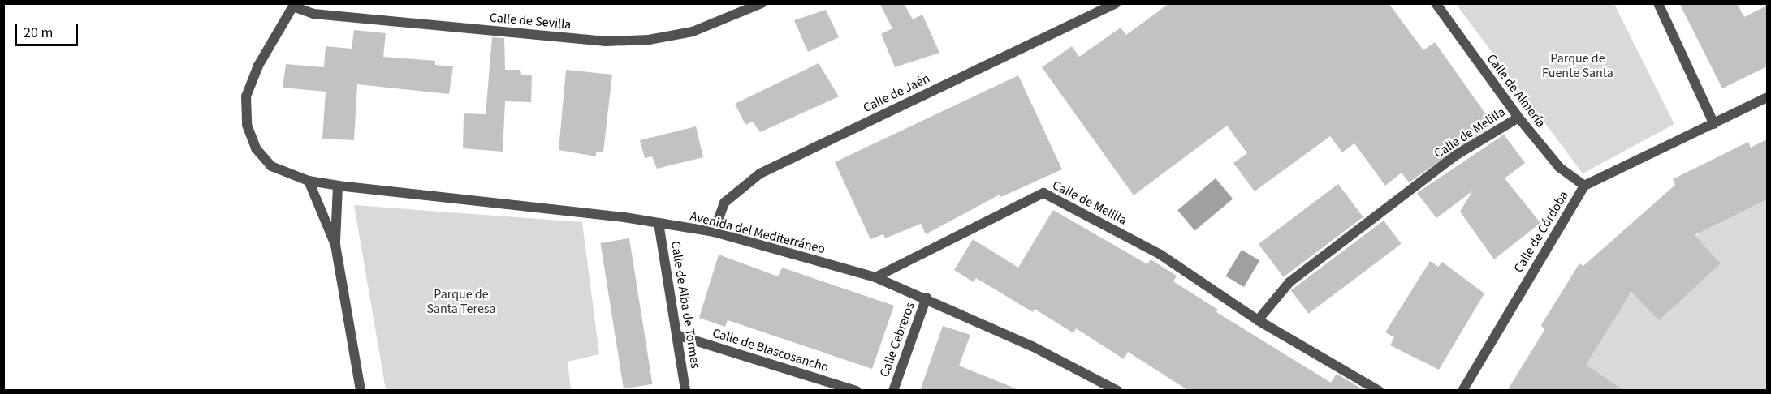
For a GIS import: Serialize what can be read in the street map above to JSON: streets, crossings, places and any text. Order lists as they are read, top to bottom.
{
  "streets": {
    "street": [
      "Calle de Sevilla",
      "Calle de Almería",
      "Calle de Jaén",
      "Calle de Melilla",
      "Calle de Córdoba",
      "Avenida del Mediterráneo",
      "Calle de Alba de Tormes",
      "Calle Cebreros",
      "Calle de Blascosancho"
    ]
  },
  "crossings": [
    ["Calle de Sevilla", "Avenida del Mediterráneo"],
    ["Calle de Almería", "Calle de Melilla"],
    ["Calle de Almería", "Calle de Córdoba"],
    ["Calle de Jaén", "Avenida del Mediterráneo"],
    ["Calle de Melilla", "Avenida del Mediterráneo"],
    ["Avenida del Mediterráneo", "Calle de Alba de Tormes"],
    ["Avenida del Mediterráneo", "Calle Cebreros"],
    ["Calle de Alba de Tormes", "Calle de Blascosancho"]
  ],
  "parks": ["Parque de Fuente Santa", "Parque de Santa Teresa"],
  "scale_bar": "20 m"
}
